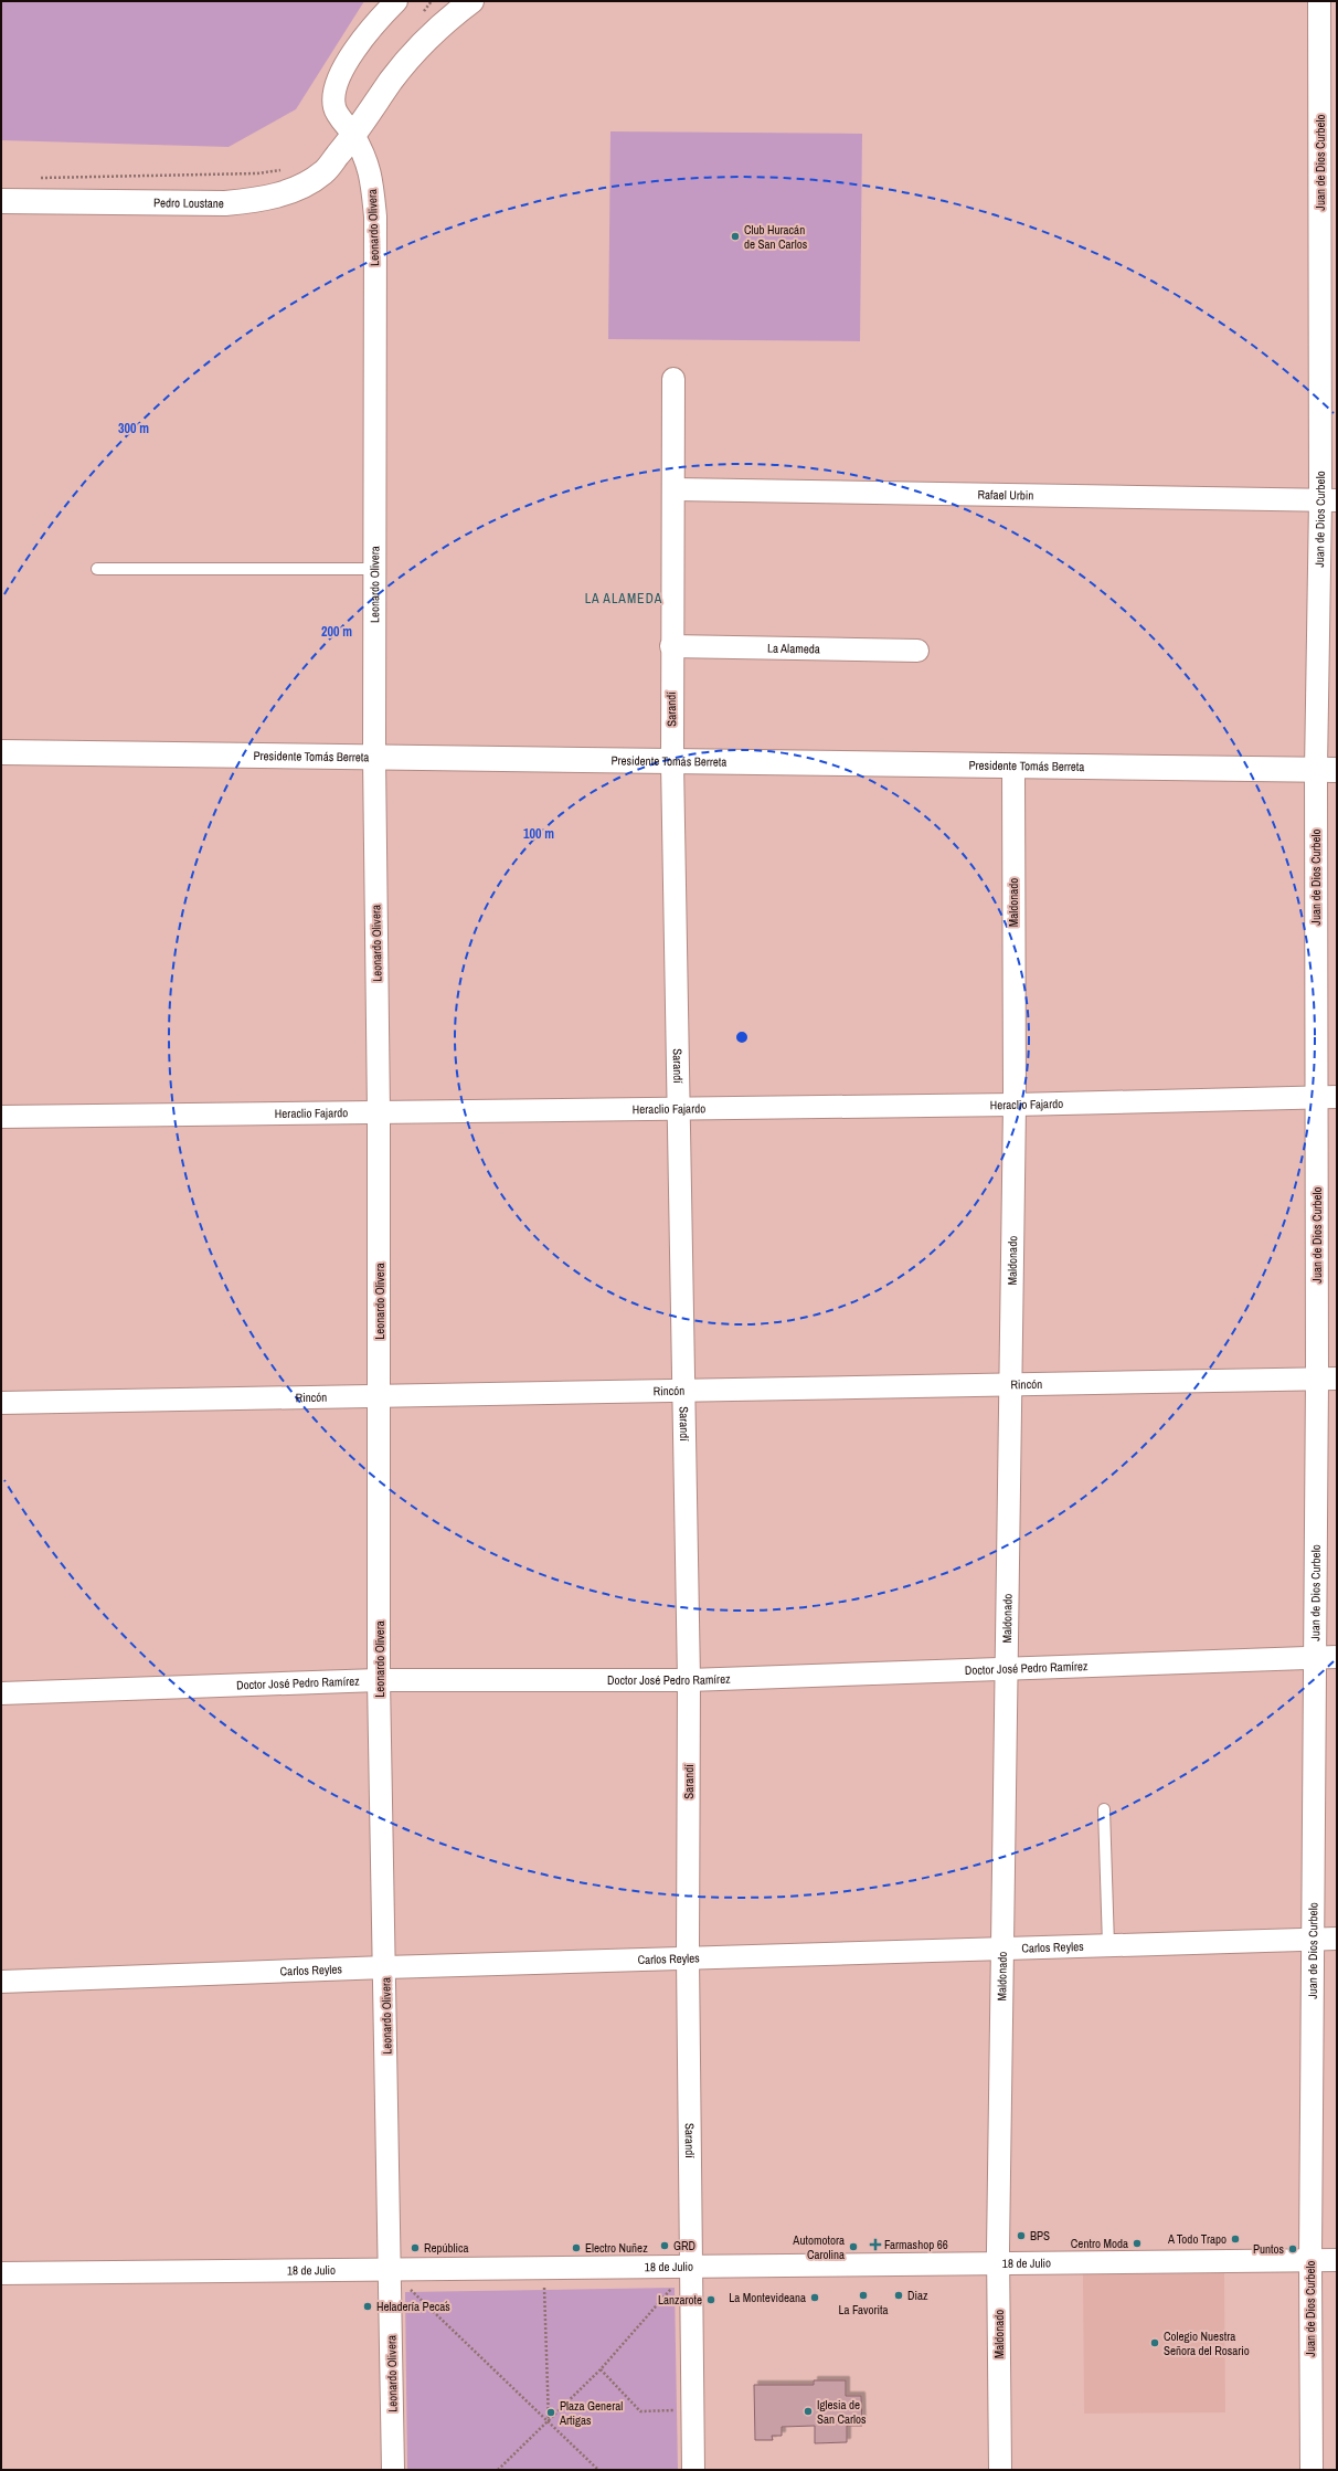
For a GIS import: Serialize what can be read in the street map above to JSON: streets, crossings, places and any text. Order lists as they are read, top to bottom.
{
  "streets": {
    "street": [
      "Juan de Dios Curbelo",
      "Pedro Loustane",
      "Leonardo Olivera",
      "Rafael Urbin",
      "La Alameda",
      "Sarandí",
      "Presidente Tomás Berreta",
      "Maldonado",
      "Heraclio Fajardo",
      "Rincón",
      "Doctor José Pedro Ramírez",
      "Carlos Reyles",
      "18 de Julio"
    ]
  },
  "crossings": [
    ["Juan de Dios Curbelo", "Rafael Urbin"],
    ["Juan de Dios Curbelo", "Presidente Tomás Berreta"],
    ["Juan de Dios Curbelo", "Heraclio Fajardo"],
    ["Juan de Dios Curbelo", "Rincón"],
    ["Juan de Dios Curbelo", "Doctor José Pedro Ramírez"],
    ["Juan de Dios Curbelo", "Carlos Reyles"],
    ["Juan de Dios Curbelo", "18 de Julio"],
    ["Pedro Loustane", "Leonardo Olivera"],
    ["Leonardo Olivera", "Presidente Tomás Berreta"],
    ["Leonardo Olivera", "Heraclio Fajardo"],
    ["Leonardo Olivera", "Rincón"],
    ["Leonardo Olivera", "Doctor José Pedro Ramírez"],
    ["Leonardo Olivera", "Carlos Reyles"],
    ["Leonardo Olivera", "18 de Julio"],
    ["Rafael Urbin", "Sarandí"],
    ["La Alameda", "Sarandí"],
    ["Sarandí", "Presidente Tomás Berreta"],
    ["Sarandí", "Heraclio Fajardo"],
    ["Sarandí", "Rincón"],
    ["Sarandí", "Doctor José Pedro Ramírez"],
    ["Sarandí", "Carlos Reyles"],
    ["Sarandí", "18 de Julio"],
    ["Presidente Tomás Berreta", "Maldonado"],
    ["Maldonado", "Heraclio Fajardo"],
    ["Maldonado", "Rincón"],
    ["Maldonado", "Doctor José Pedro Ramírez"],
    ["Maldonado", "Carlos Reyles"],
    ["Maldonado", "18 de Julio"]
  ],
  "districts": ["LA ALAMEDA"],
  "places": {
    "other": [
      "Club Huracán de San Carlos",
      "BPS",
      "A Todo Trapo",
      "Centro Moda",
      "GRD",
      "Automotora Carolina",
      "República",
      "Electro Nuñez",
      "Puntos",
      "La Favorita",
      "Diaz",
      "La Montevideana",
      "Lanzarote",
      "Heladería Peca´s",
      "Colegio Nuestra Señora del Rosario",
      "Iglesia de San Carlos",
      "Plaza General Artigas"
    ],
    "health": ["Farmashop 66"]
  },
  "rings": ["300 m", "200 m", "100 m"]
}
